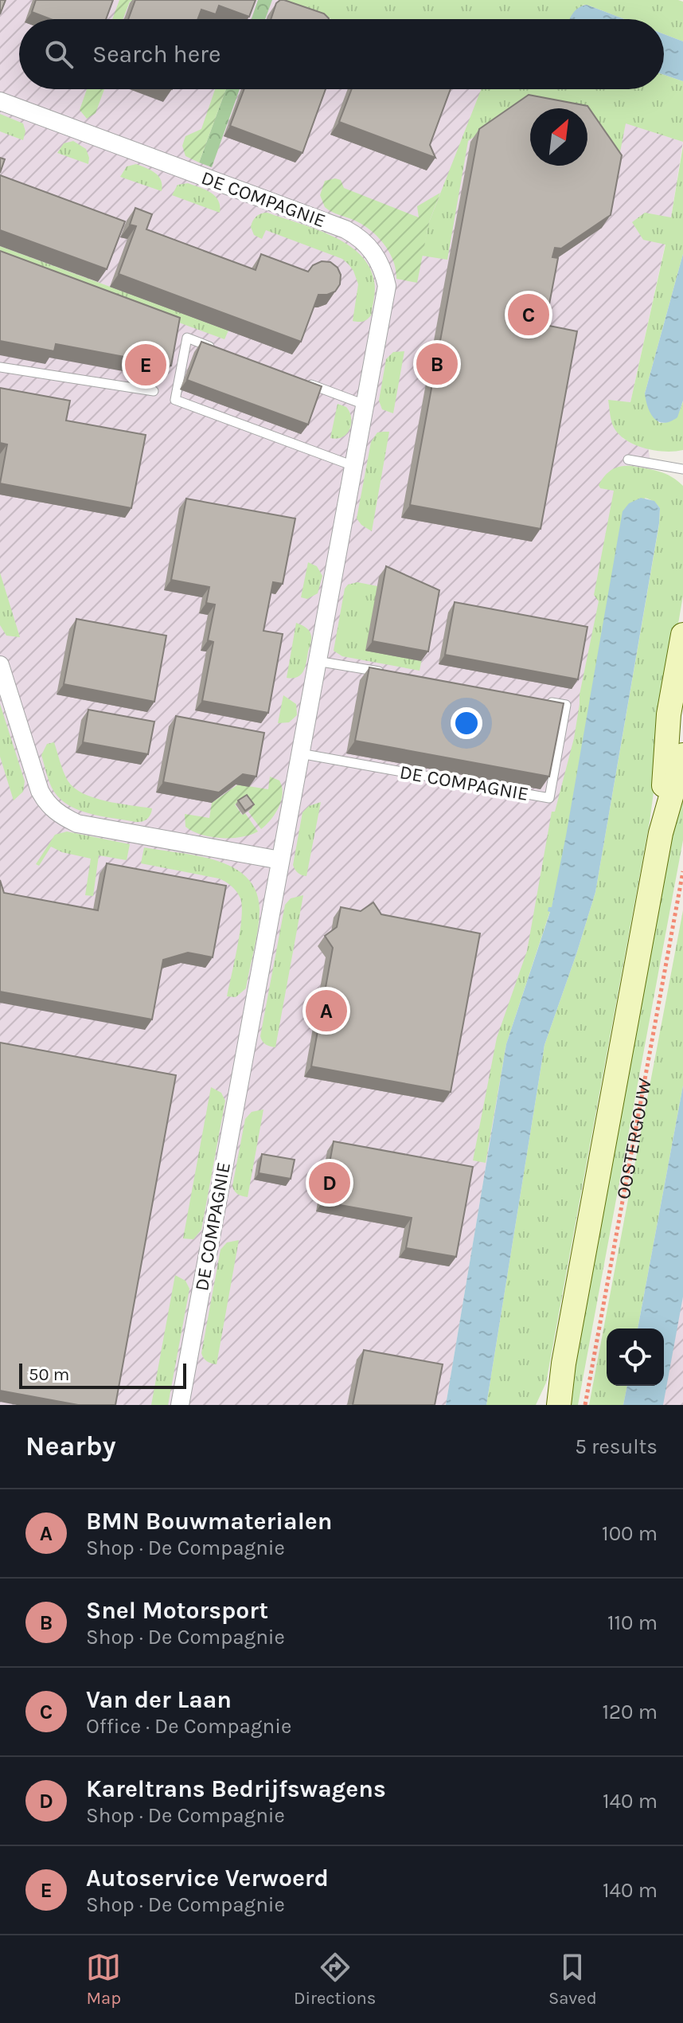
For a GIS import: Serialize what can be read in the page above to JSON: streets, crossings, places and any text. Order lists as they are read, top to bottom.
{
  "streets": {
    "main road": ["OOSTERGOUW"],
    "street": ["DE COMPAGNIE"]
  },
  "scale_bar": "50 m",
  "north": "top right",
  "page": {
    "search": "Search here",
    "pins": [
      "C",
      "B",
      "E",
      "A",
      "D"
    ],
    "scale": "50 m",
    "heading": ["Nearby", "5 results"],
    "list": [
      {
        "mark": "A",
        "name": "BMN Bouwmaterialen",
        "note": "Shop · De Compagnie",
        "value": "100 m"
      },
      {
        "mark": "B",
        "name": "Snel Motorsport",
        "note": "Shop · De Compagnie",
        "value": "110 m"
      },
      {
        "mark": "C",
        "name": "Van der Laan",
        "note": "Office · De Compagnie",
        "value": "120 m"
      },
      {
        "mark": "D",
        "name": "Kareltrans Bedrijfswagens",
        "note": "Shop · De Compagnie",
        "value": "140 m"
      },
      {
        "mark": "E",
        "name": "Autoservice Verwoerd",
        "note": "Shop · De Compagnie",
        "value": "140 m"
      }
    ],
    "nav": ["Map", "Directions", "Saved"]
  }
}
